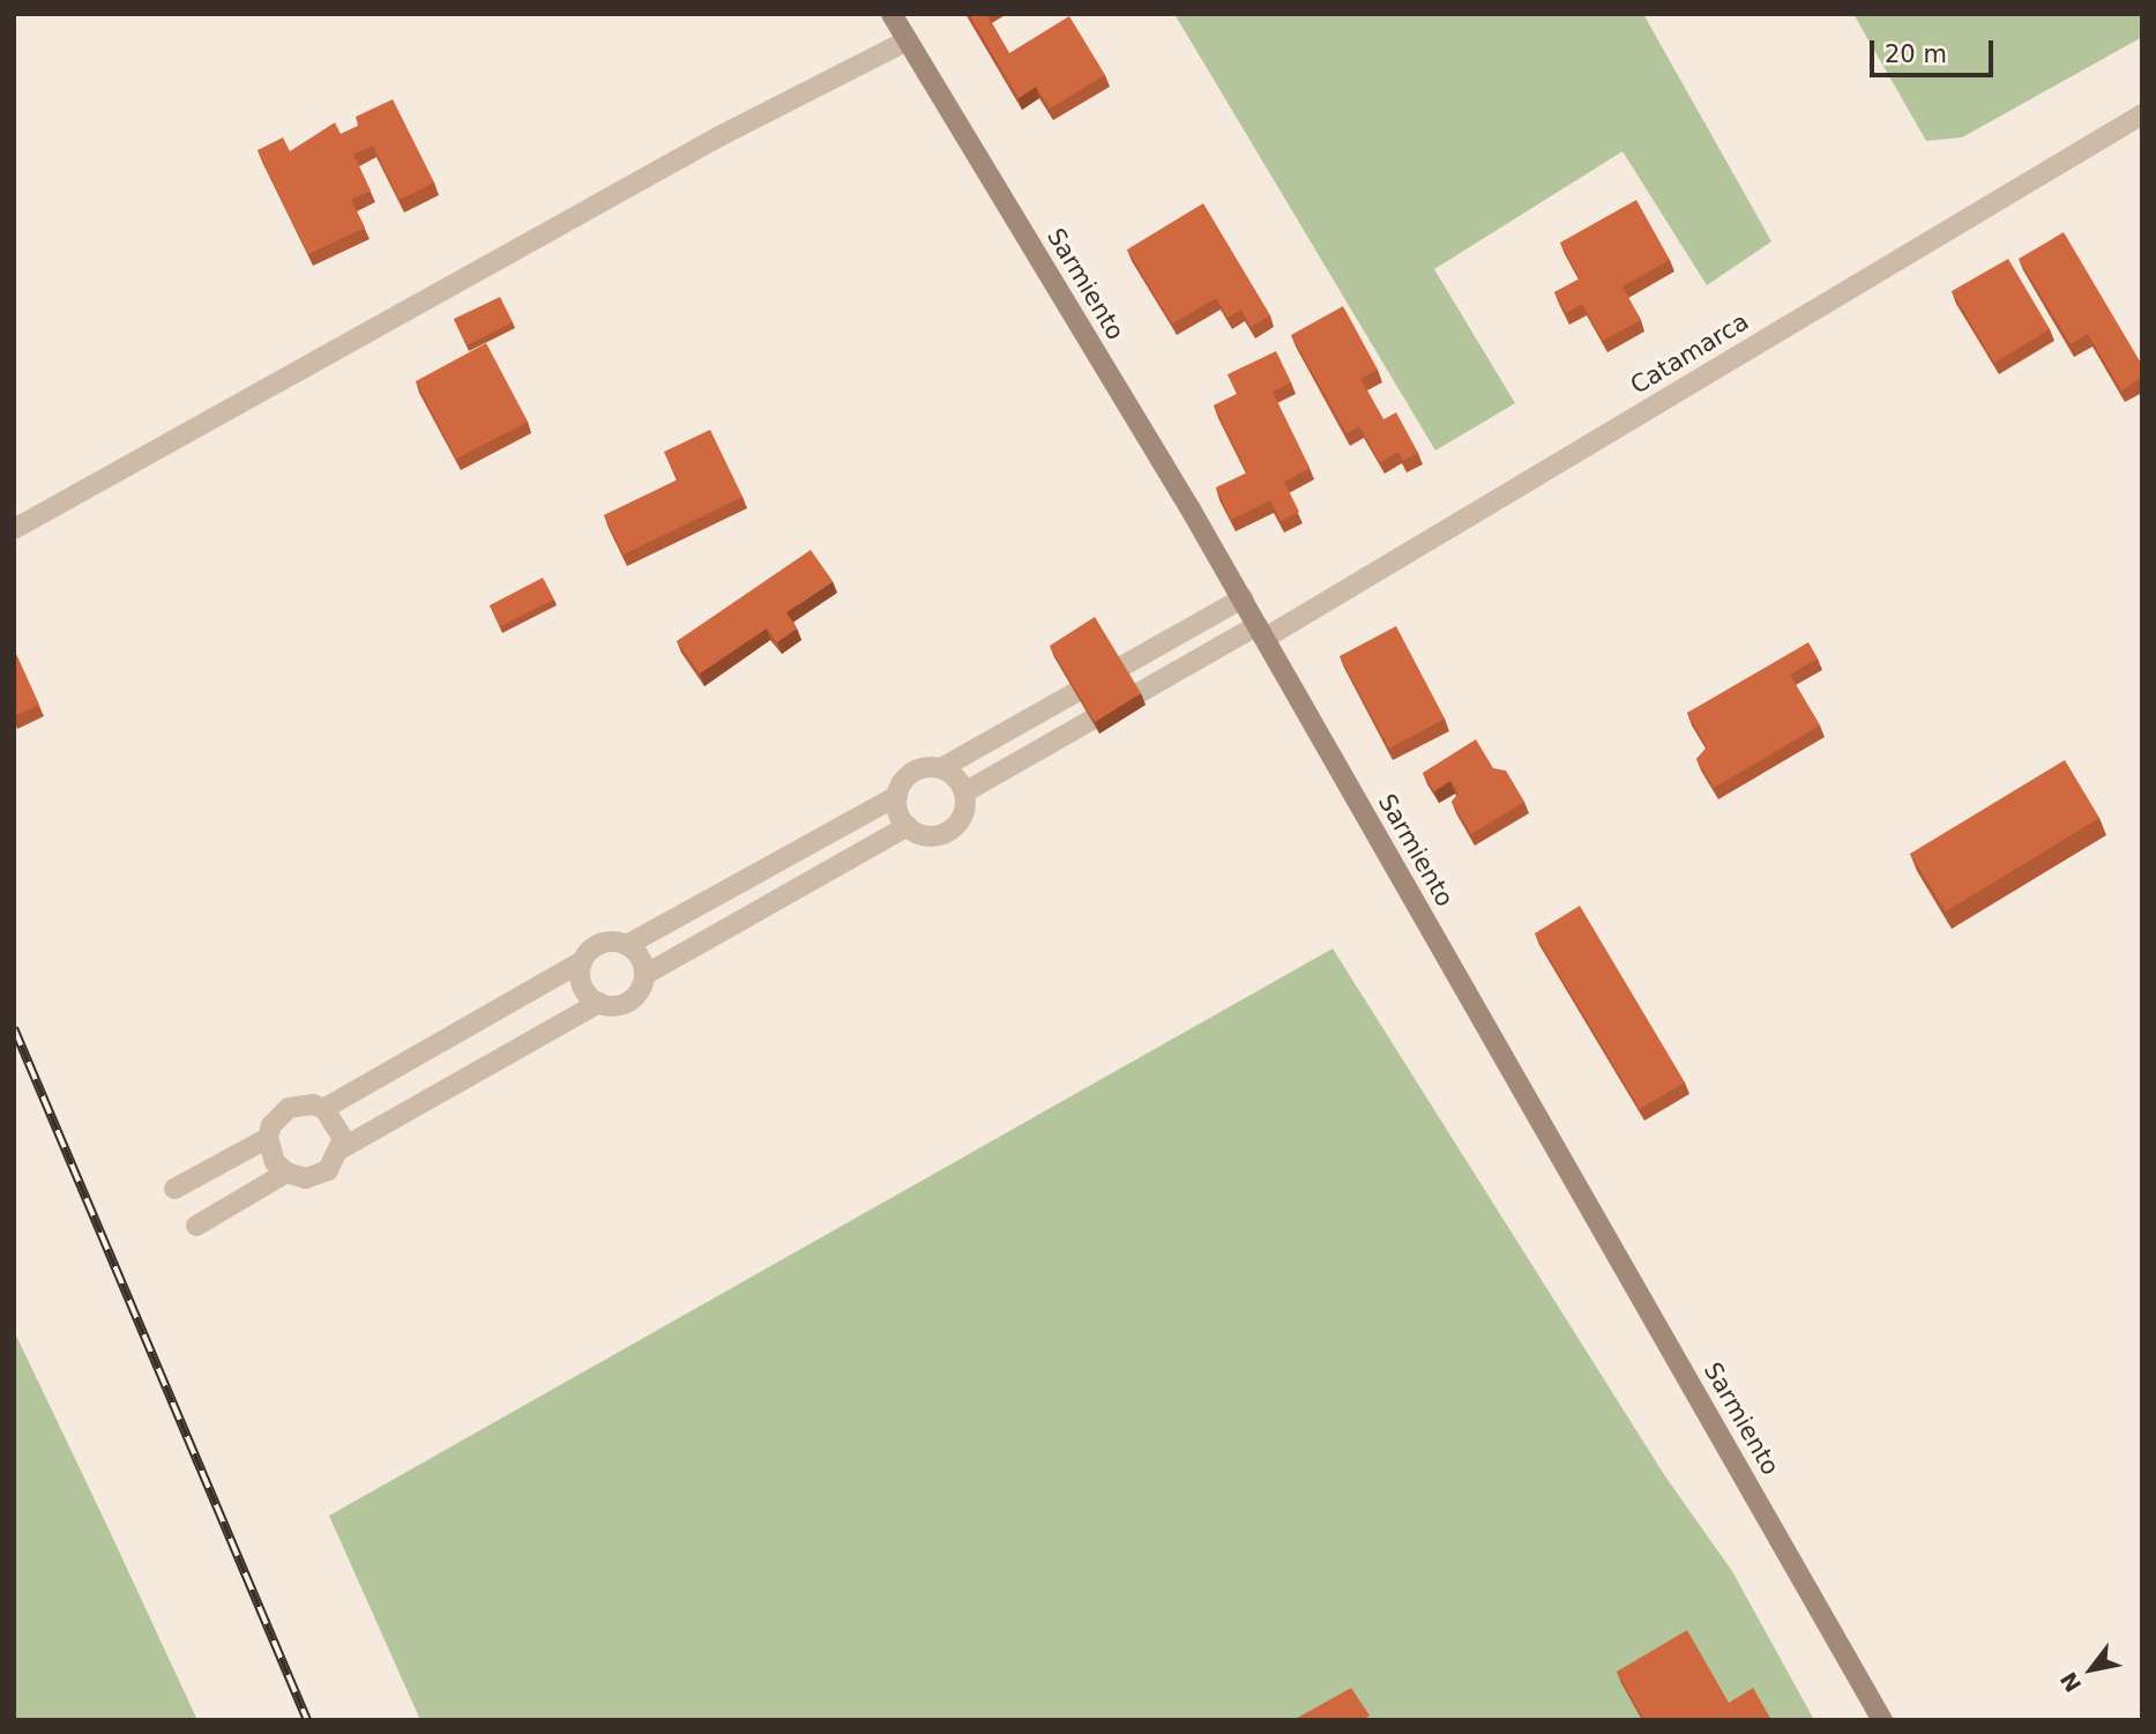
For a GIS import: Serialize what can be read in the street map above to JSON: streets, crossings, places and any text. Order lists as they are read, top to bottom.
{
  "streets": {
    "main road": ["Sarmiento"],
    "street": ["Catamarca"]
  },
  "crossings": [
    ["Sarmiento", "Catamarca"]
  ],
  "scale_bar": "20 m",
  "north": "bottom left"
}
